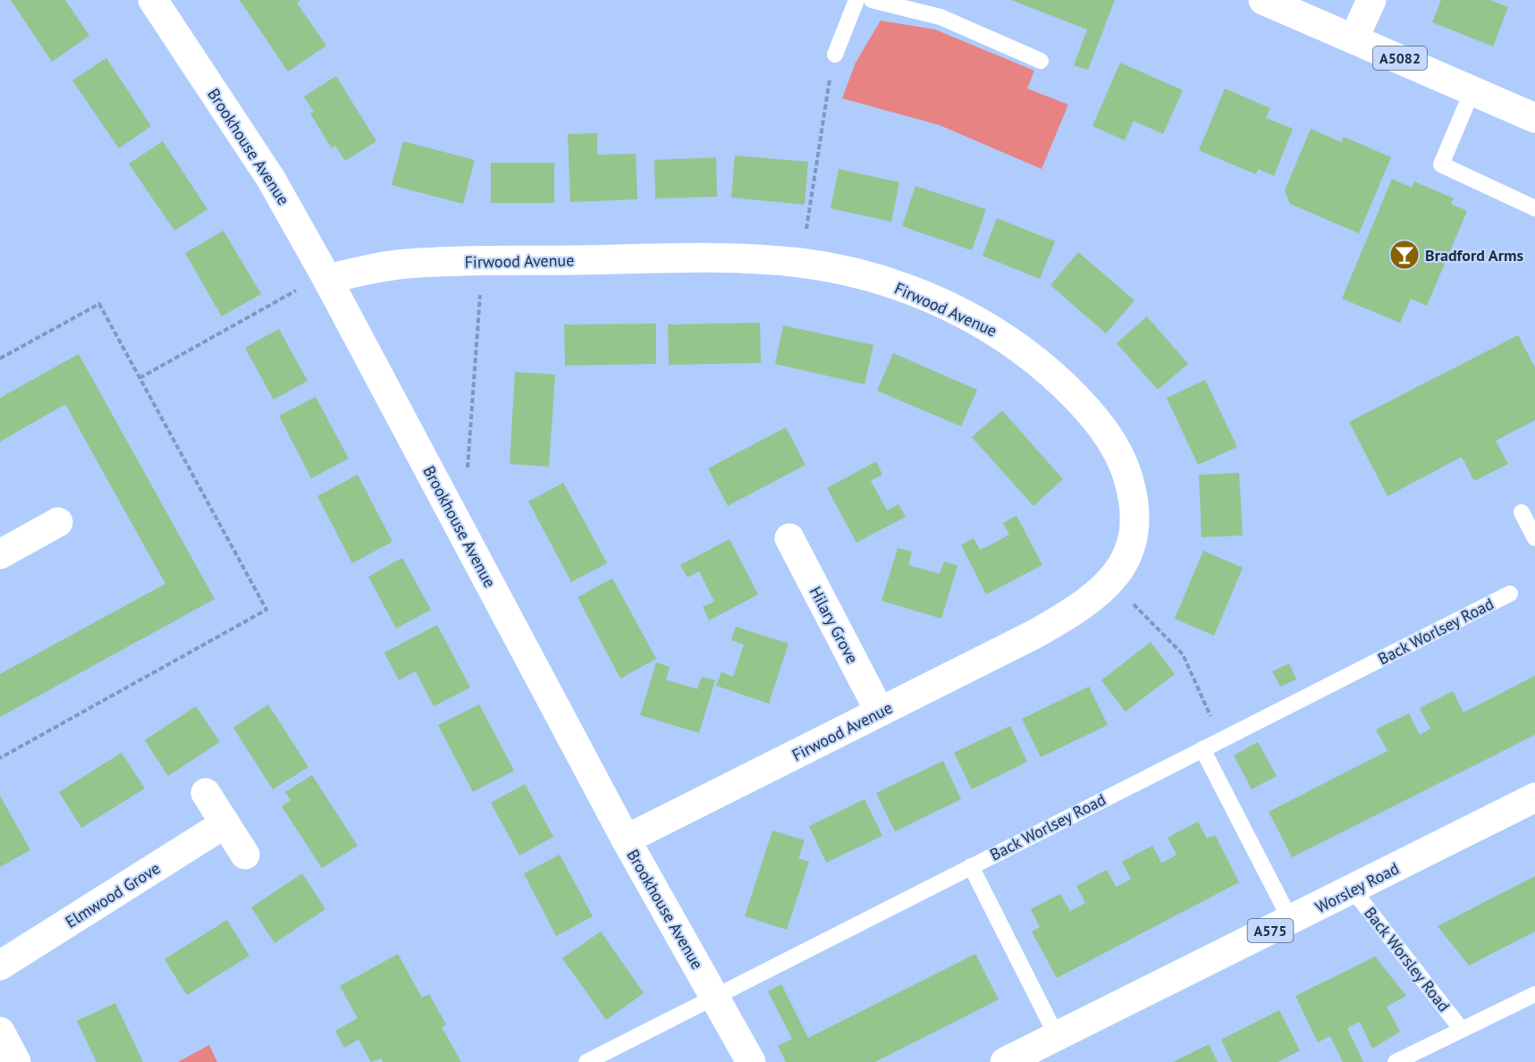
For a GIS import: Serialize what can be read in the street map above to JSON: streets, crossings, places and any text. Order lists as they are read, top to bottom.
{
  "streets": {
    "street": [
      "A5082",
      "Brookhouse Avenue",
      "Firwood Avenue",
      "Hilary Grove",
      "Worsley Road",
      "Elmwood Grove",
      "A575"
    ],
    "lane": ["Back Worlsey Road", "Back Worsley Road"]
  },
  "crossings": [
    ["Brookhouse Avenue", "Firwood Avenue"],
    ["Brookhouse Avenue", "Back Worlsey Road"],
    ["Firwood Avenue", "Hilary Grove"],
    ["Worsley Road", "Back Worsley Road"]
  ],
  "places": {
    "bar": ["Bradford Arms"]
  }
}
